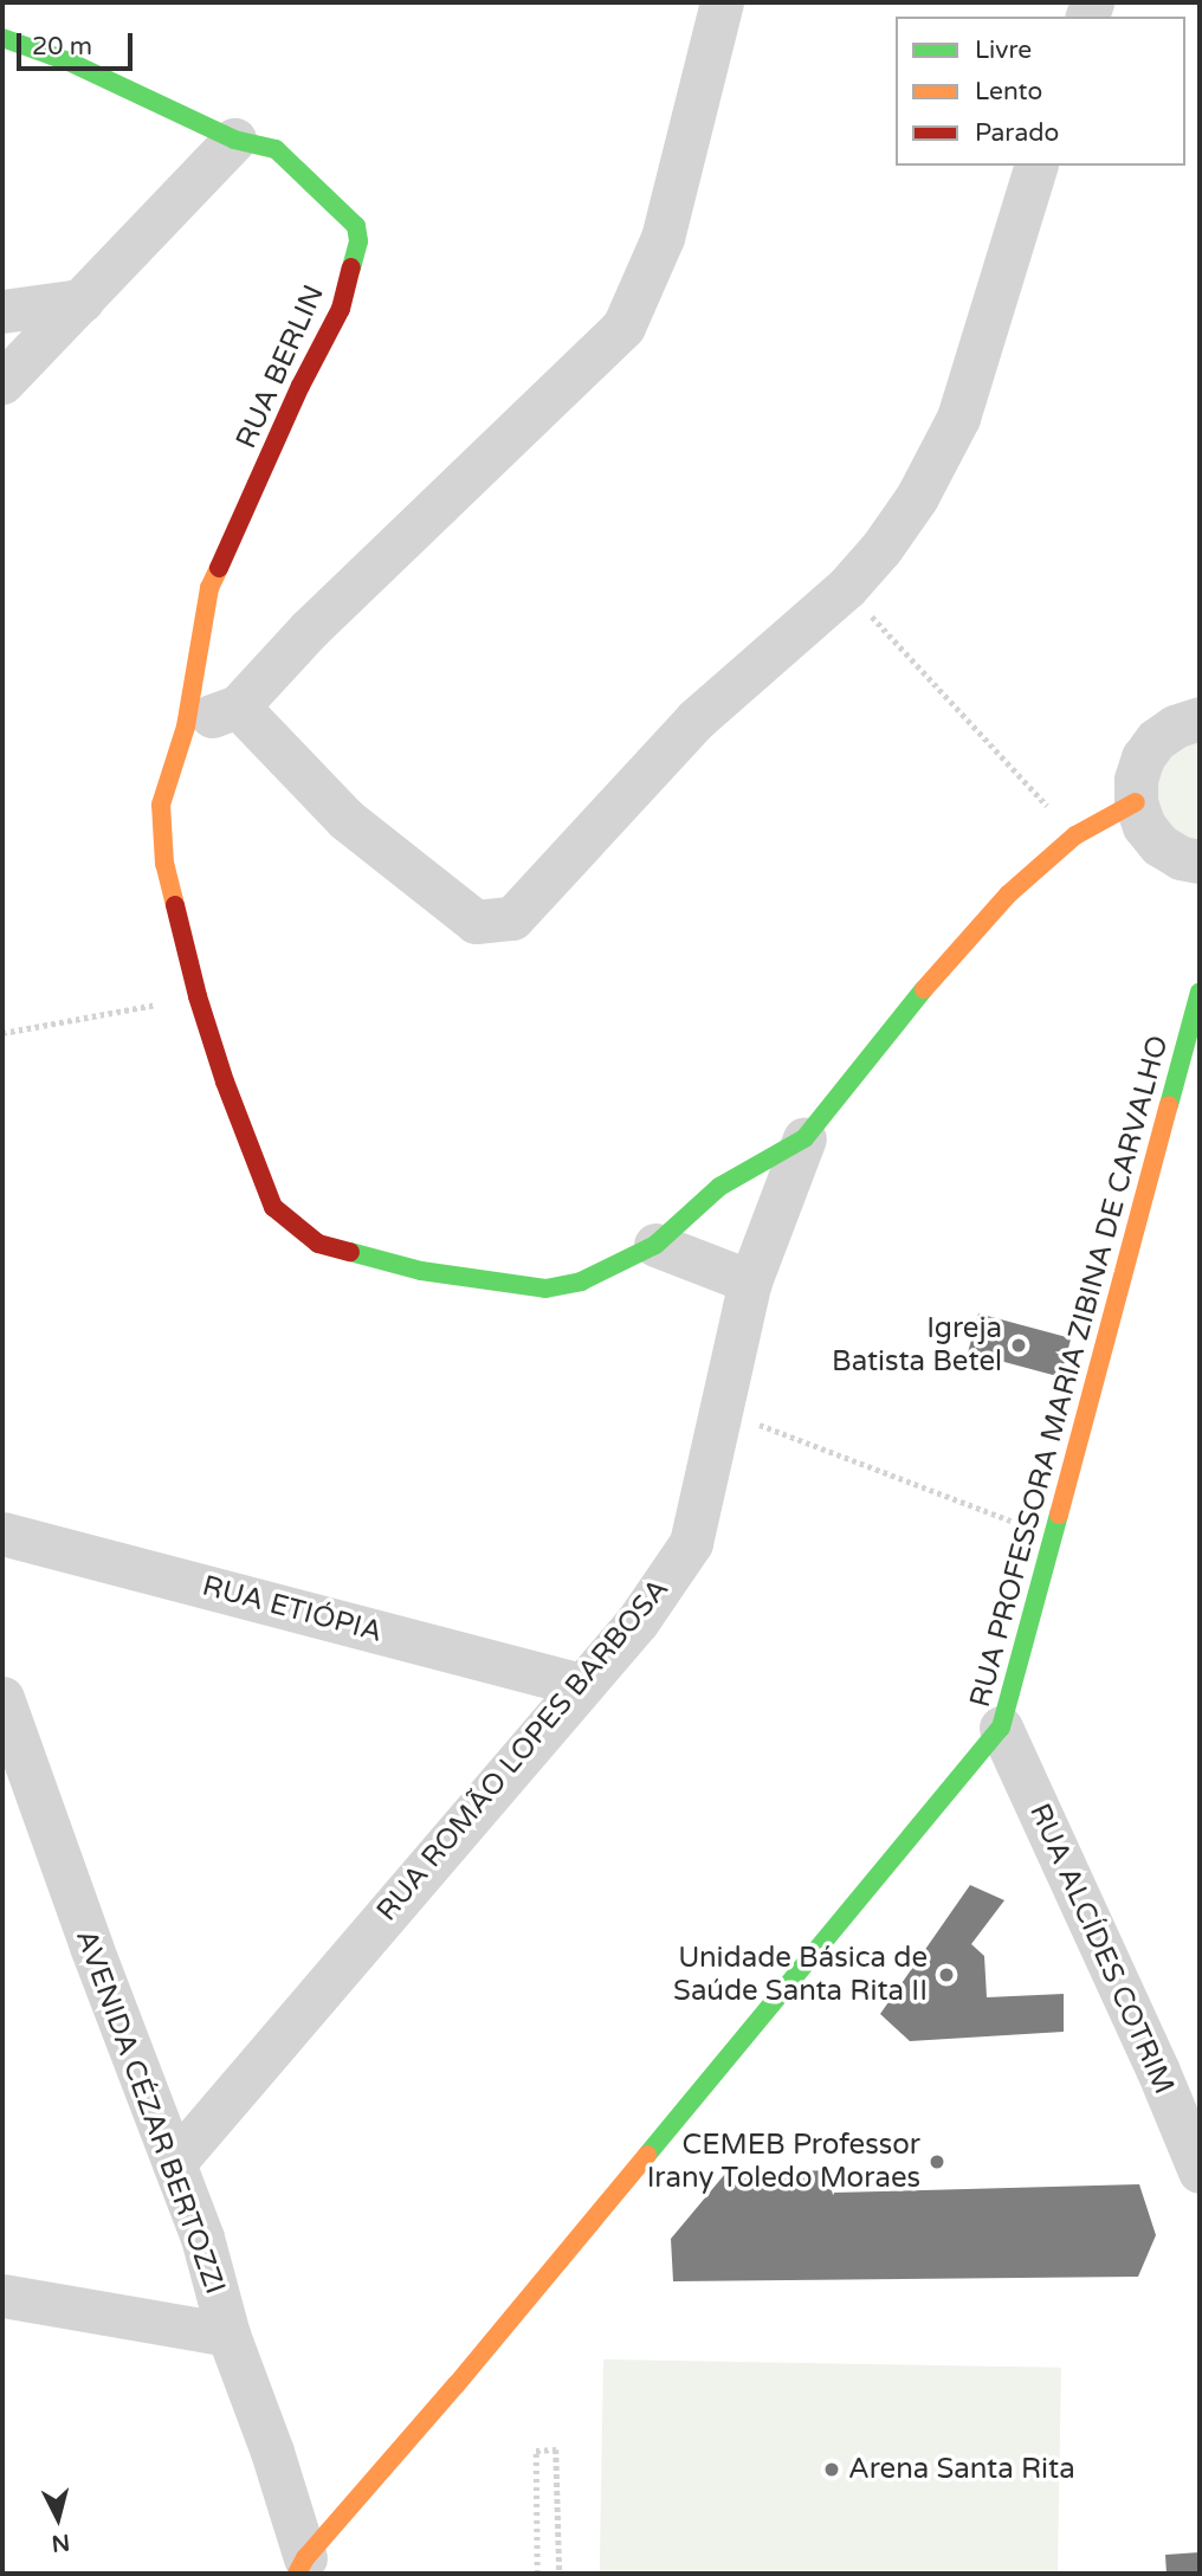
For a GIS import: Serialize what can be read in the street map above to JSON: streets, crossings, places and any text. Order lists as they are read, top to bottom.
{
  "streets": {
    "street": [
      "RUA BERLIN",
      "RUA PROFESSORA MARIA ZIBINA DE CARVALHO",
      "RUA ETIÓPIA",
      "RUA ROMÃO LOPES BARBOSA",
      "RUA ALCÍDES COTRIM",
      "AVENIDA CÉZAR BERTOZZI"
    ]
  },
  "crossings": [
    ["RUA BERLIN", "RUA ROMÃO LOPES BARBOSA"],
    ["RUA PROFESSORA MARIA ZIBINA DE CARVALHO", "RUA ALCÍDES COTRIM"],
    ["RUA PROFESSORA MARIA ZIBINA DE CARVALHO", "AVENIDA CÉZAR BERTOZZI"],
    ["RUA ETIÓPIA", "RUA ROMÃO LOPES BARBOSA"],
    ["RUA ROMÃO LOPES BARBOSA", "AVENIDA CÉZAR BERTOZZI"]
  ],
  "places": [
    "Igreja Batista Betel",
    "Unidade Básica de Saúde Santa Rita II",
    "CEMEB Professor Irany Toledo Moraes",
    "Arena Santa Rita"
  ],
  "legend": ["Livre", "Lento", "Parado"],
  "scale_bar": "20 m",
  "north": "bottom"
}
